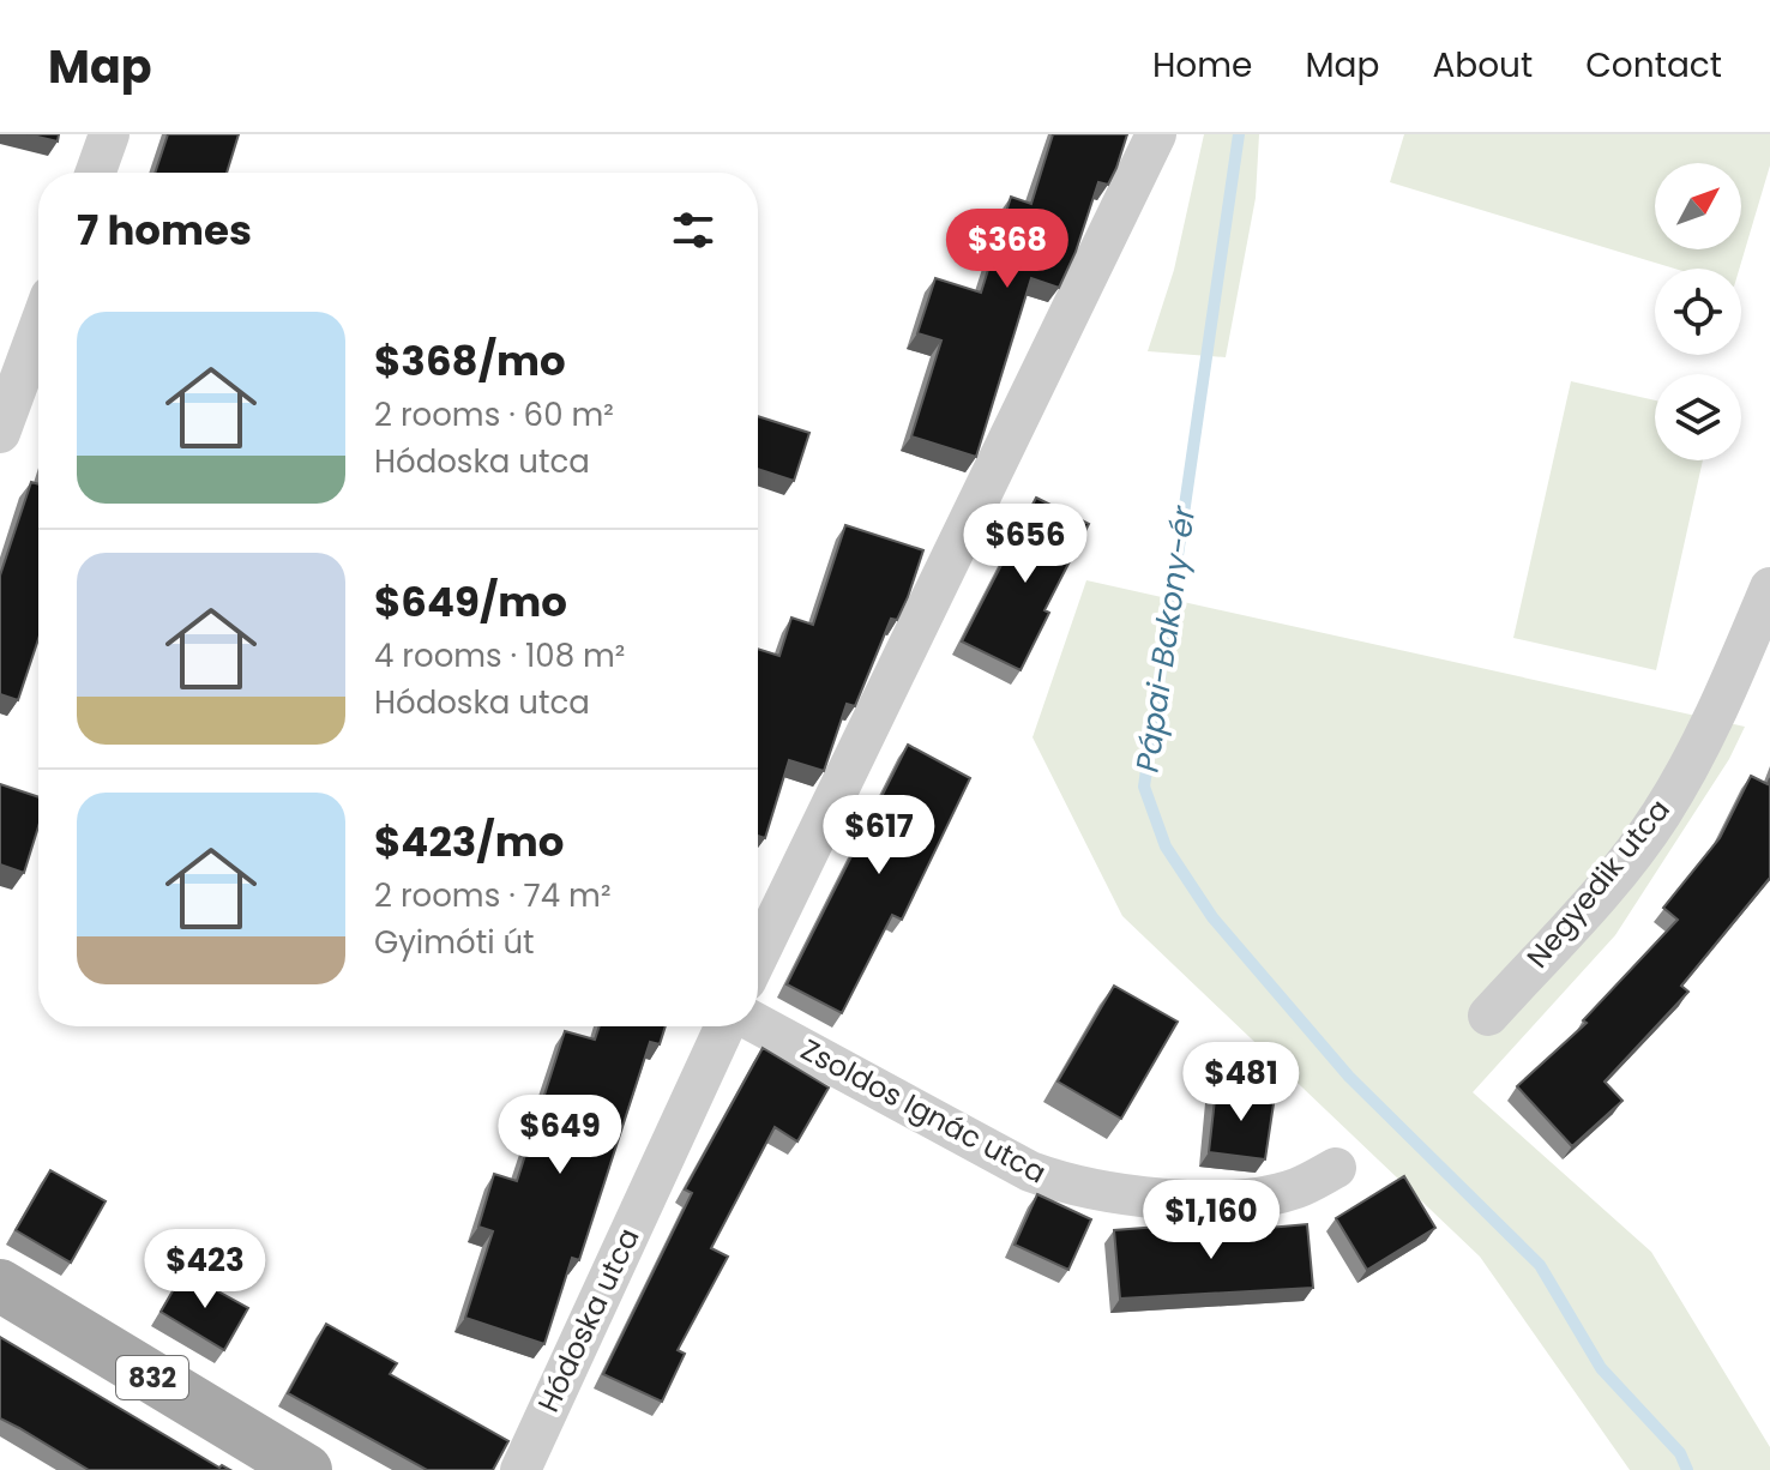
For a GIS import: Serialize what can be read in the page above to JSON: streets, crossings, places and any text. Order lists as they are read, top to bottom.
{
  "streets": {
    "main road": ["832"],
    "street": ["Negyedik utca", "Zsoldos Ignác utca", "Hódoska utca"]
  },
  "water": ["Pápai-Bakony-ér"],
  "north": "top right",
  "page": {
    "header": "Map",
    "nav": [
      "Home",
      "Map",
      "About",
      "Contact"
    ],
    "heading": "7 homes",
    "price": [
      "$368",
      "$656",
      "$617",
      "$481",
      "$649",
      "$1,160",
      "$423"
    ],
    "list": [
      {
        "name": "$368/mo",
        "note": "2 rooms · 60 m² · Hódoska utca"
      },
      {
        "name": "$649/mo",
        "note": "4 rooms · 108 m² · Hódoska utca"
      },
      {
        "name": "$423/mo",
        "note": "2 rooms · 74 m² · Gyimóti út"
      }
    ]
  }
}
